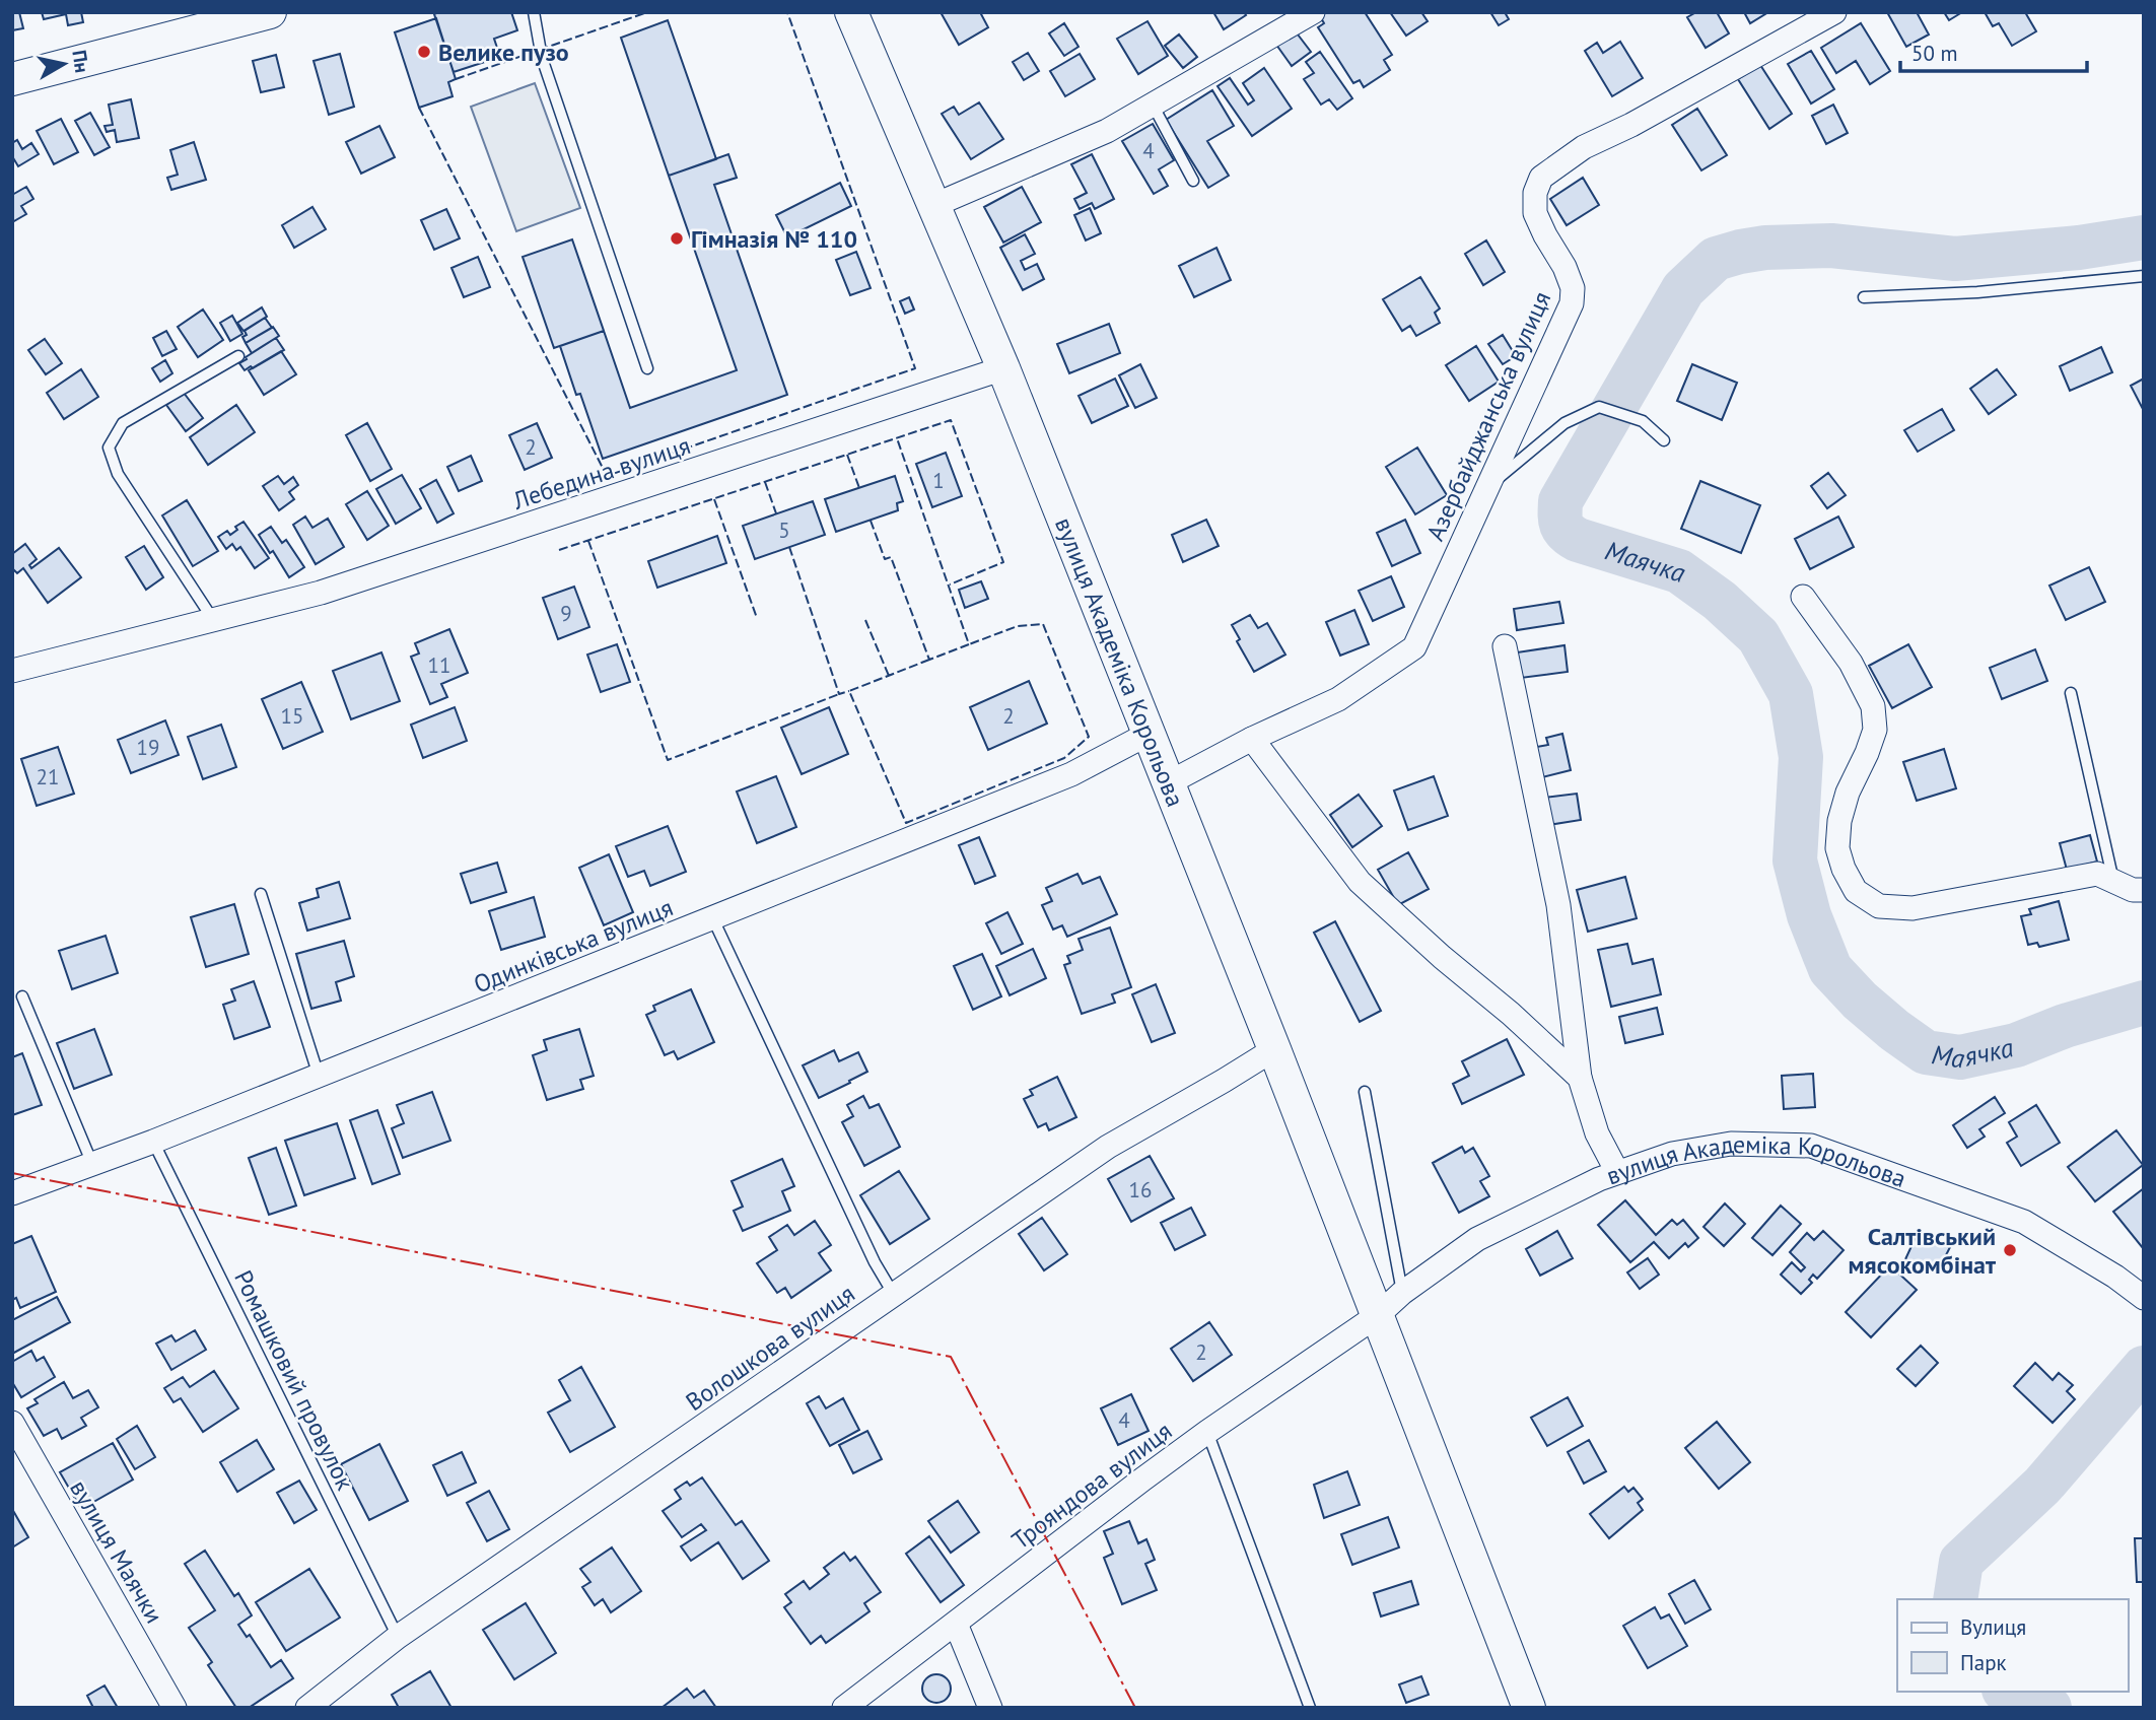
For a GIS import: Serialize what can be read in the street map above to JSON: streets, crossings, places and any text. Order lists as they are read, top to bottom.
{
  "streets": {
    "main road": ["вулиця Академіка Корольова"],
    "street": [
      "Азербайджанська вулиця",
      "Лебедина вулиця",
      "Одинківська вулиця",
      "Волошкова вулиця",
      "Трояндова вулиця",
      "вулиця Маячки"
    ],
    "lane": ["Ромашковий провулок"]
  },
  "crossings": [
    ["Азербайджанська вулиця", "вулиця Академіка Корольова"],
    ["Лебедина вулиця", "вулиця Академіка Корольова"],
    ["вулиця Академіка Корольова", "Одинківська вулиця"],
    ["вулиця Академіка Корольова", "Волошкова вулиця"],
    ["вулиця Академіка Корольова", "Трояндова вулиця"],
    ["Одинківська вулиця", "Ромашковий провулок"],
    ["Волошкова вулиця", "Ромашковий провулок"]
  ],
  "water": ["Маячка"],
  "places": ["Велике пузо", "Гімназія № 110", "Салтівський мясокомбінат"],
  "house_numbers": [
    "4",
    "2",
    "1",
    "5",
    "9",
    "11",
    "15",
    "2",
    "19",
    "21",
    "16",
    "2",
    "4"
  ],
  "legend": ["Вулиця", "Парк"],
  "scale_bar": "50 m",
  "north": "right"
}
